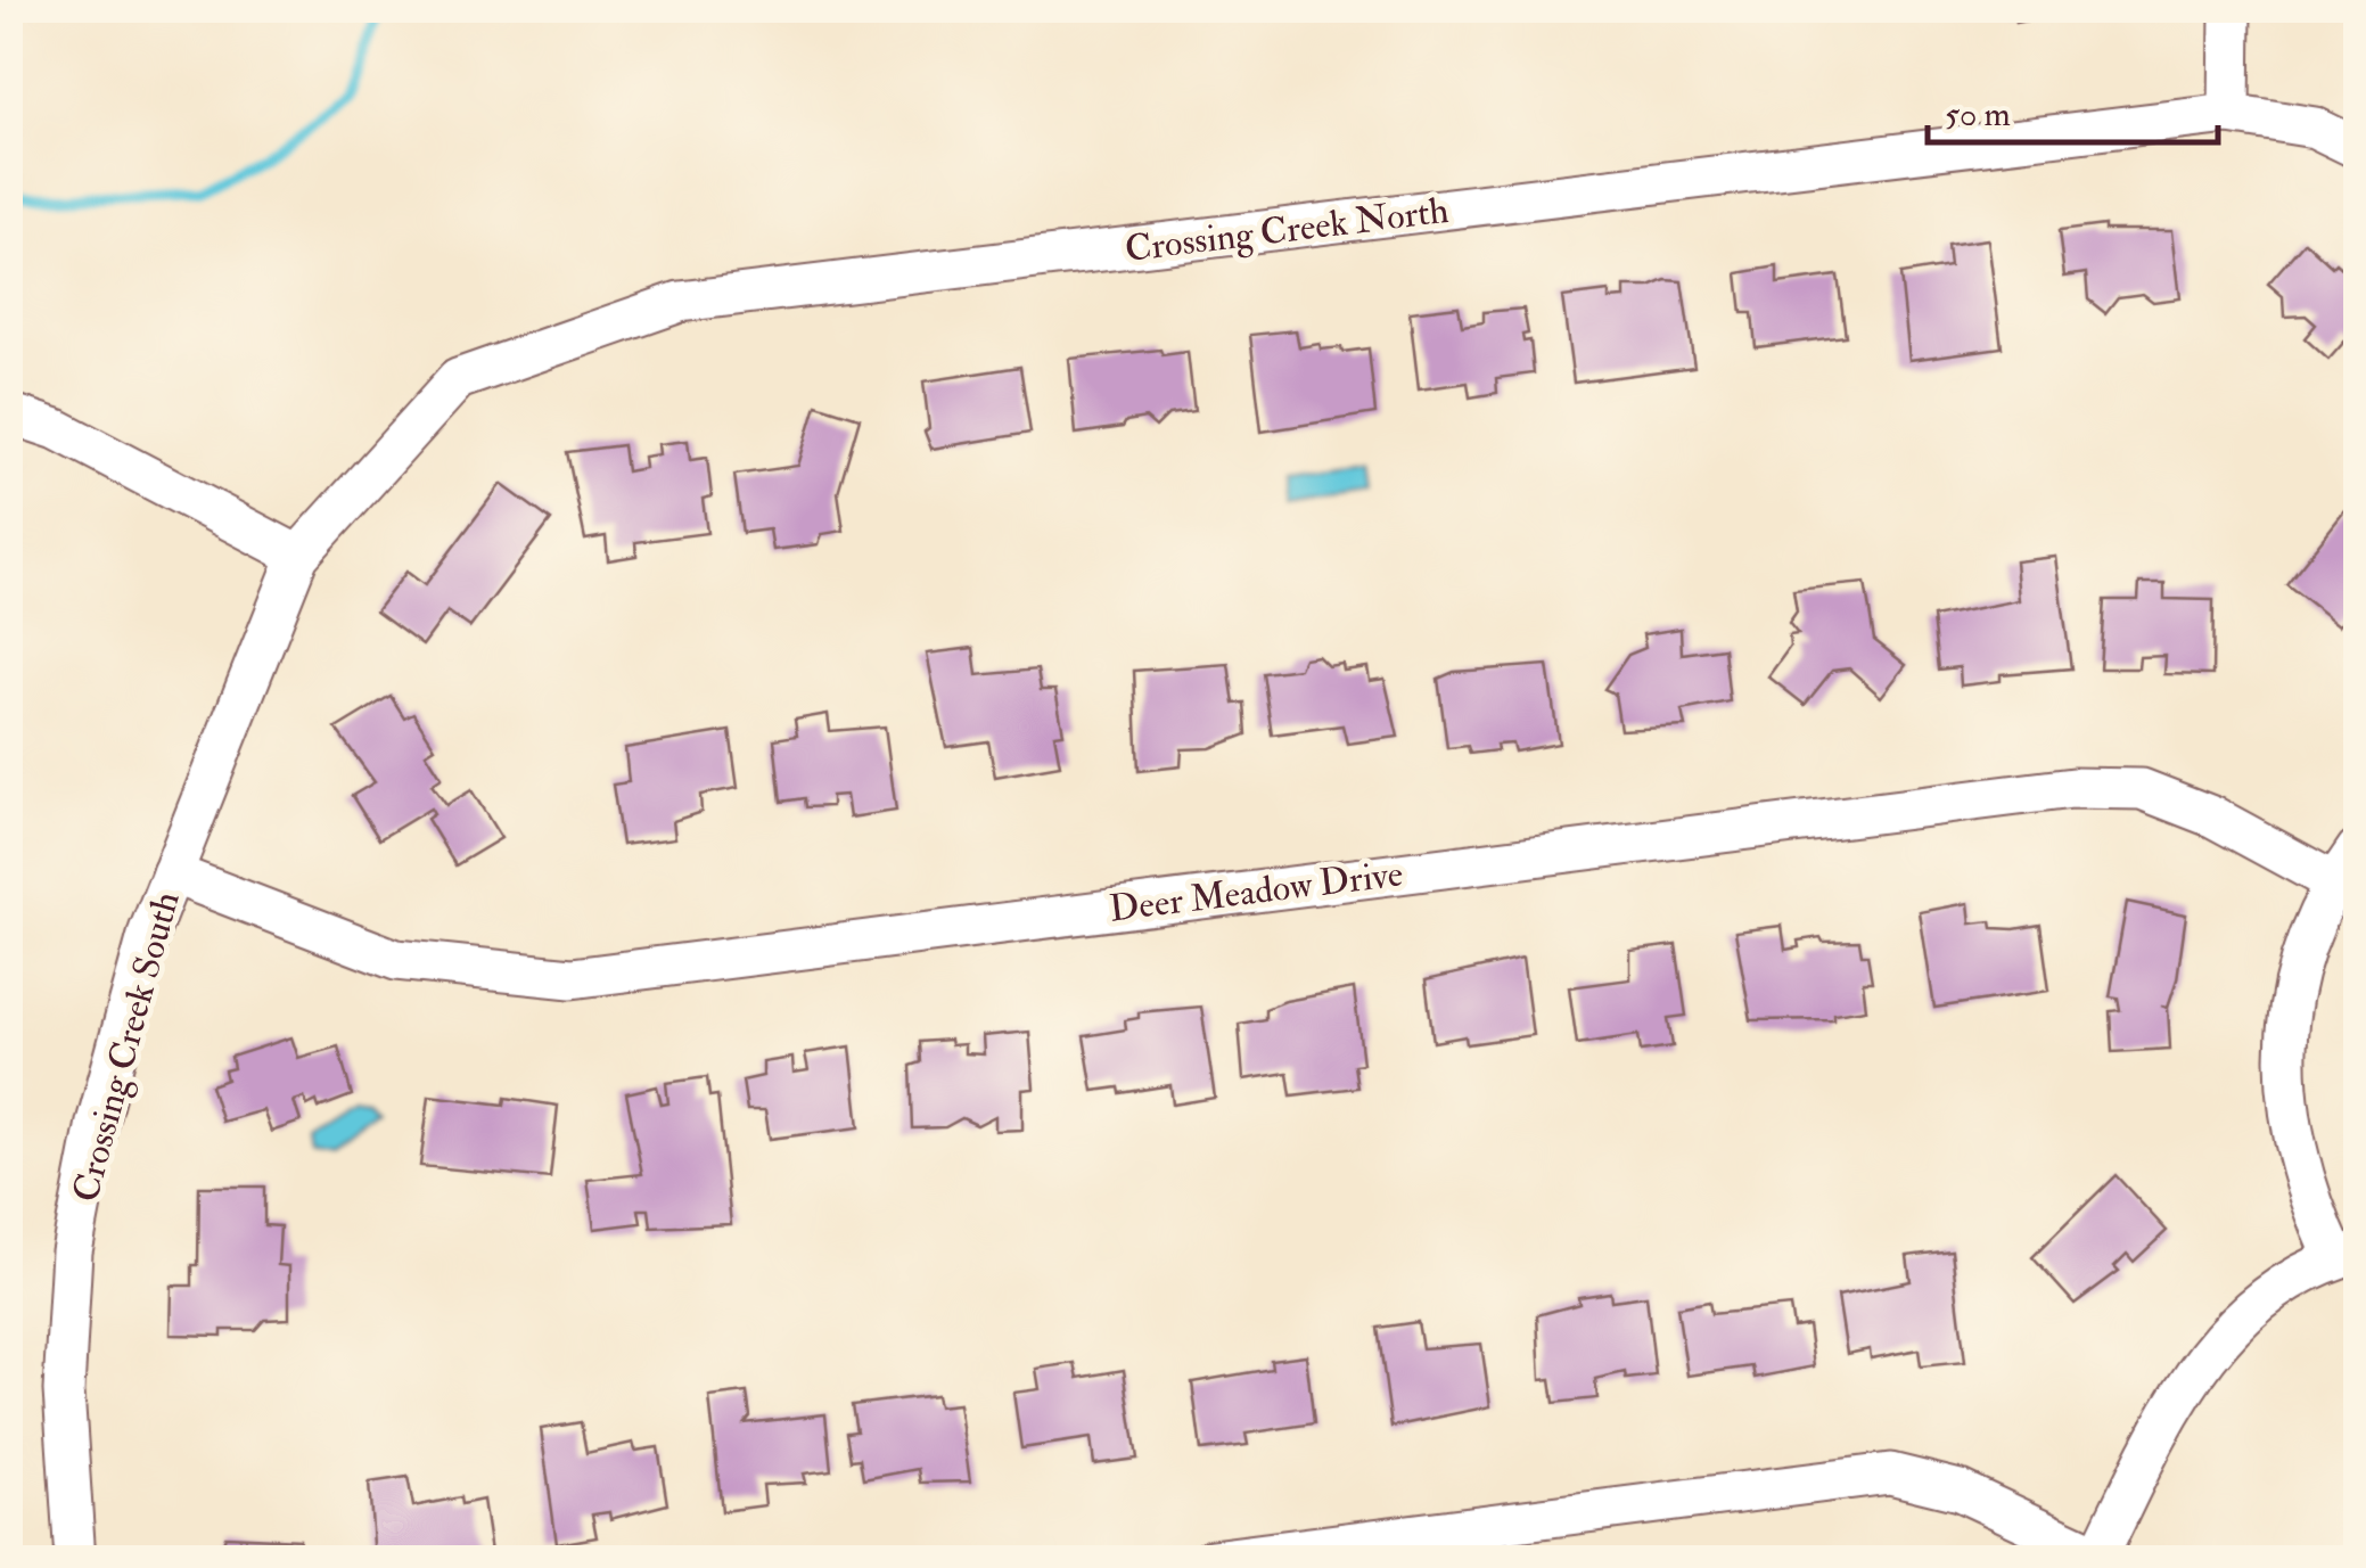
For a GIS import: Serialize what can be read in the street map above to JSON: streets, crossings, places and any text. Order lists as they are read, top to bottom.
{
  "streets": {
    "street": ["Crossing Creek North", "Deer Meadow Drive", "Crossing Creek South"]
  },
  "crossings": [
    ["Crossing Creek North", "Crossing Creek South"],
    ["Deer Meadow Drive", "Crossing Creek South"]
  ],
  "scale_bar": "50 m"
}
